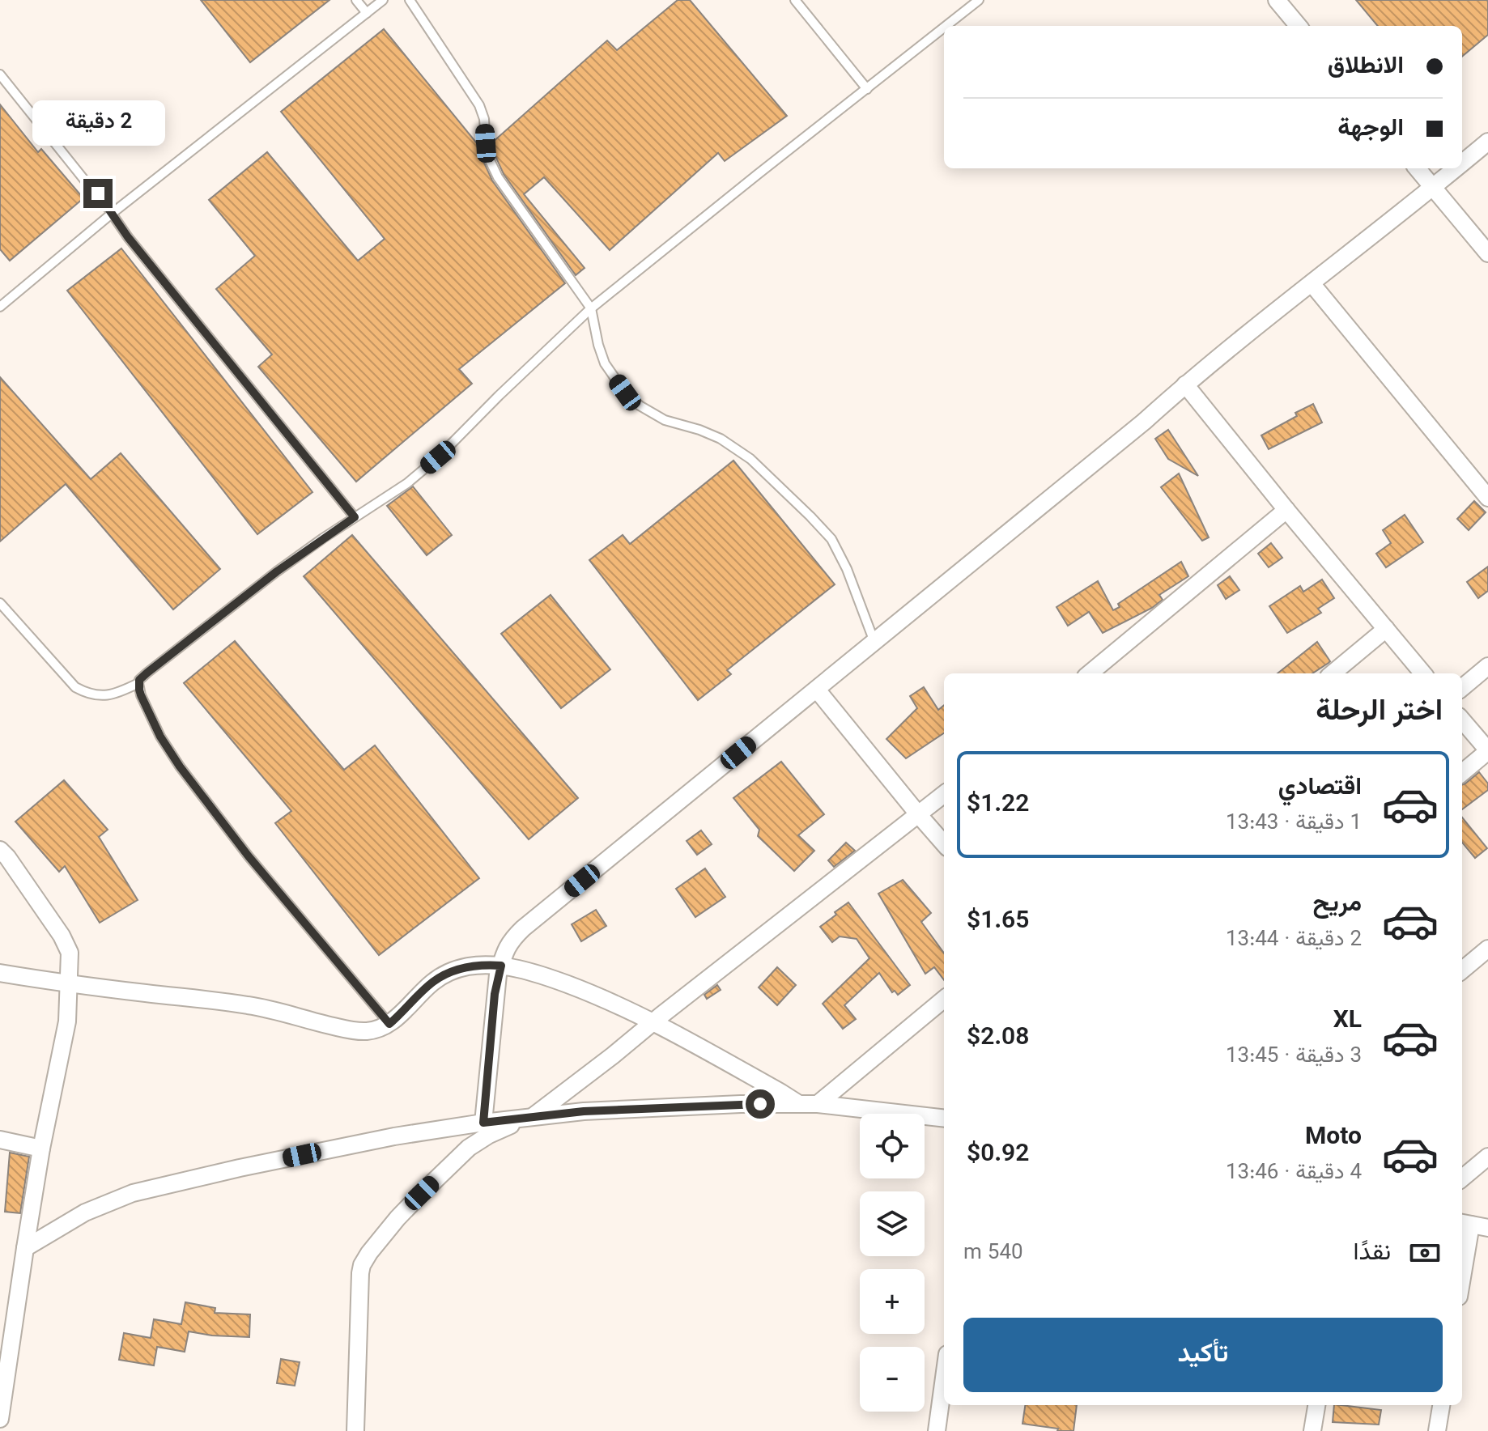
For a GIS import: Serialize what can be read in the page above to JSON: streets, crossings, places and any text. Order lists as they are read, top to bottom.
{
  "page": {
    "banner": ["الانطلاق", "الوجهة"],
    "bubble": "2 دقيقة",
    "heading": "اختر الرحلة",
    "list": [
      {
        "name": "اقتصادي",
        "note": "1 دقيقة · 13:43",
        "value": "$1.22"
      },
      {
        "name": "مريح",
        "note": "2 دقيقة · 13:44",
        "value": "$1.65"
      },
      {
        "name": "XL",
        "note": "3 دقيقة · 13:45",
        "value": "$2.08"
      },
      {
        "name": "Moto",
        "note": "4 دقيقة · 13:46",
        "value": "$0.92"
      }
    ],
    "map_buttons": ["+", "−"],
    "pay": ["نقدًا", "540 m"],
    "buttons": "تأكيد"
  }
}
